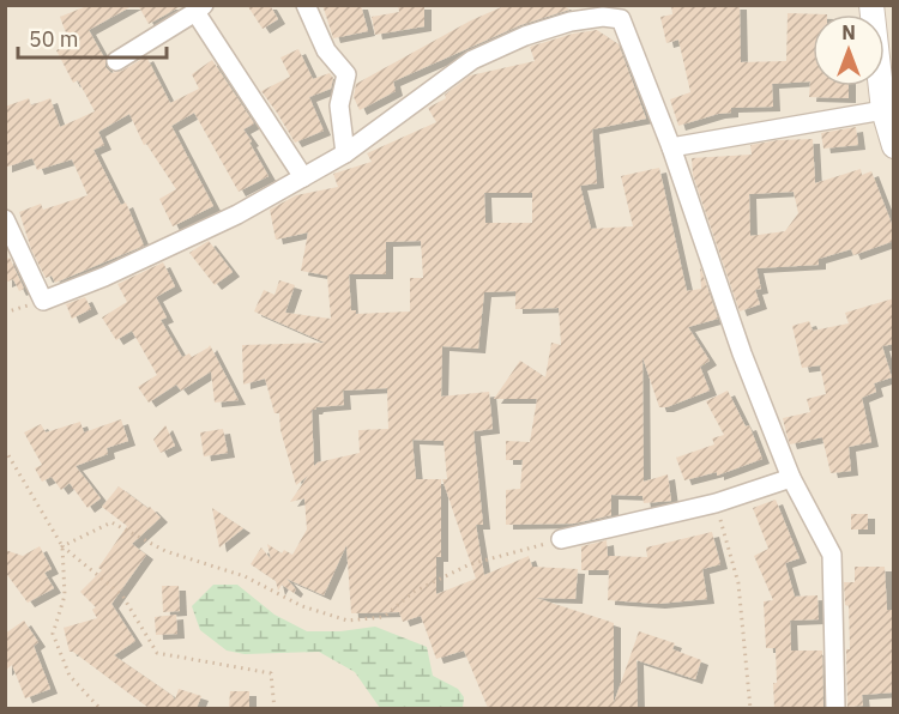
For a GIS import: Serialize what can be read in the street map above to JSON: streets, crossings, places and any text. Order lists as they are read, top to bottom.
{
  "scale_bar": "50 m",
  "north": "top"
}
